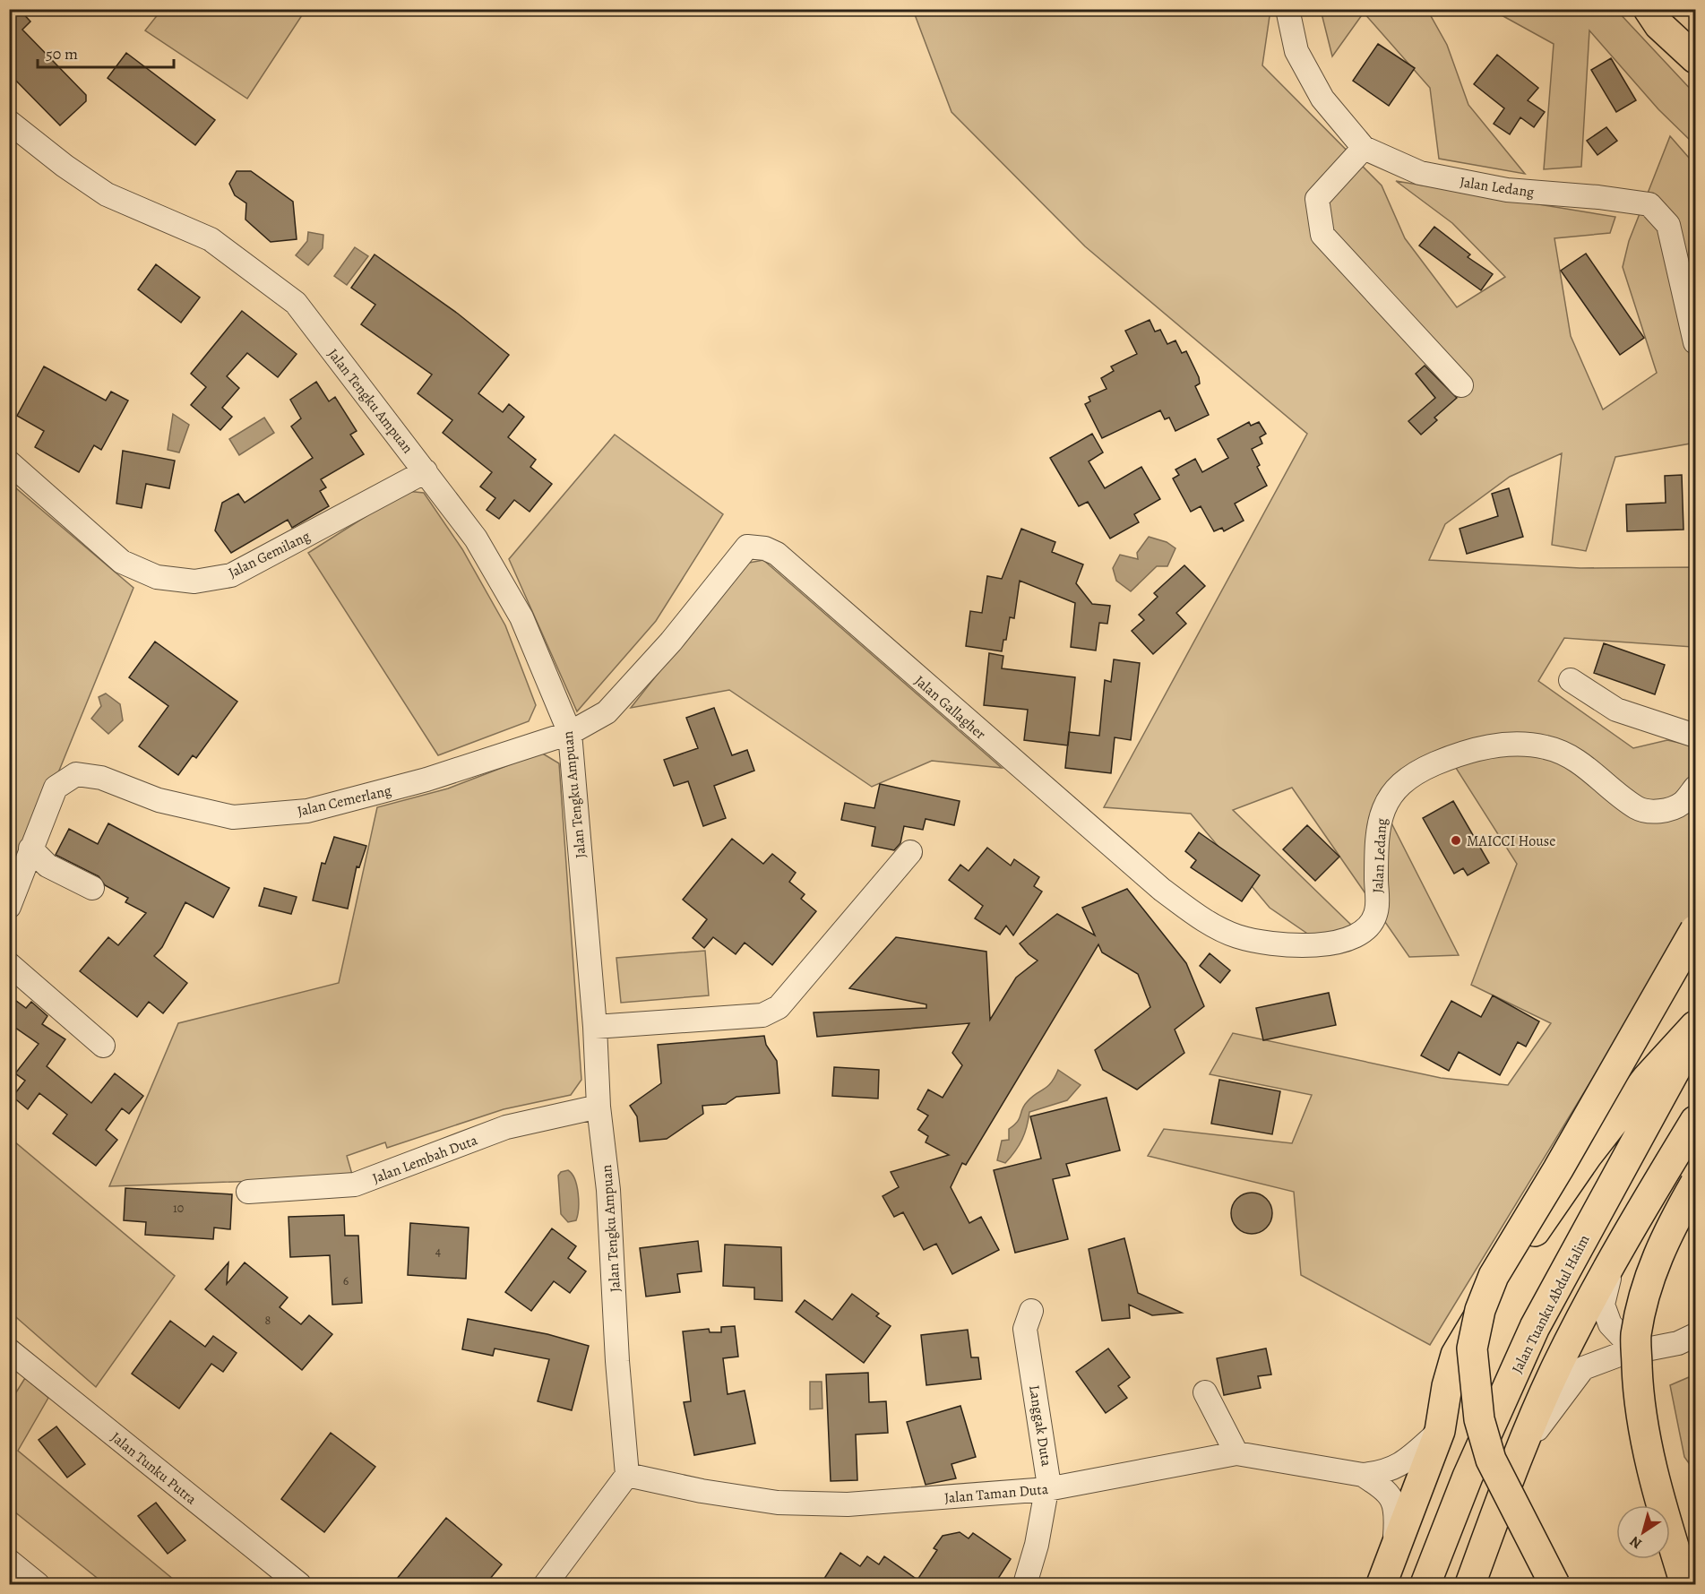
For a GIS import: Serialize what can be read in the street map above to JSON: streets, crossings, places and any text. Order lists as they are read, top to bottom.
{
  "streets": {
    "main road": ["Jalan Tuanku Abdul Halim"],
    "street": [
      "Jalan Ledang",
      "Jalan Tengku Ampuan",
      "Jalan Gemilang",
      "Jalan Gallagher",
      "Jalan Cemerlang",
      "Jalan Lembah Duta",
      "Langgak Duta",
      "Jalan Tunku Putra",
      "Jalan Taman Duta"
    ]
  },
  "crossings": [
    ["Jalan Ledang", "Jalan Gallagher"],
    ["Jalan Tengku Ampuan", "Jalan Gemilang"],
    ["Jalan Tengku Ampuan", "Jalan Gallagher"],
    ["Jalan Tengku Ampuan", "Jalan Cemerlang"],
    ["Jalan Tengku Ampuan", "Jalan Lembah Duta"],
    ["Jalan Tengku Ampuan", "Jalan Taman Duta"],
    ["Jalan Gallagher", "Jalan Cemerlang"],
    ["Langgak Duta", "Jalan Taman Duta"]
  ],
  "places": ["MAICCI House"],
  "house_numbers": [
    "10",
    "4",
    "6",
    "8"
  ],
  "scale_bar": "50 m",
  "north": "bottom left"
}
